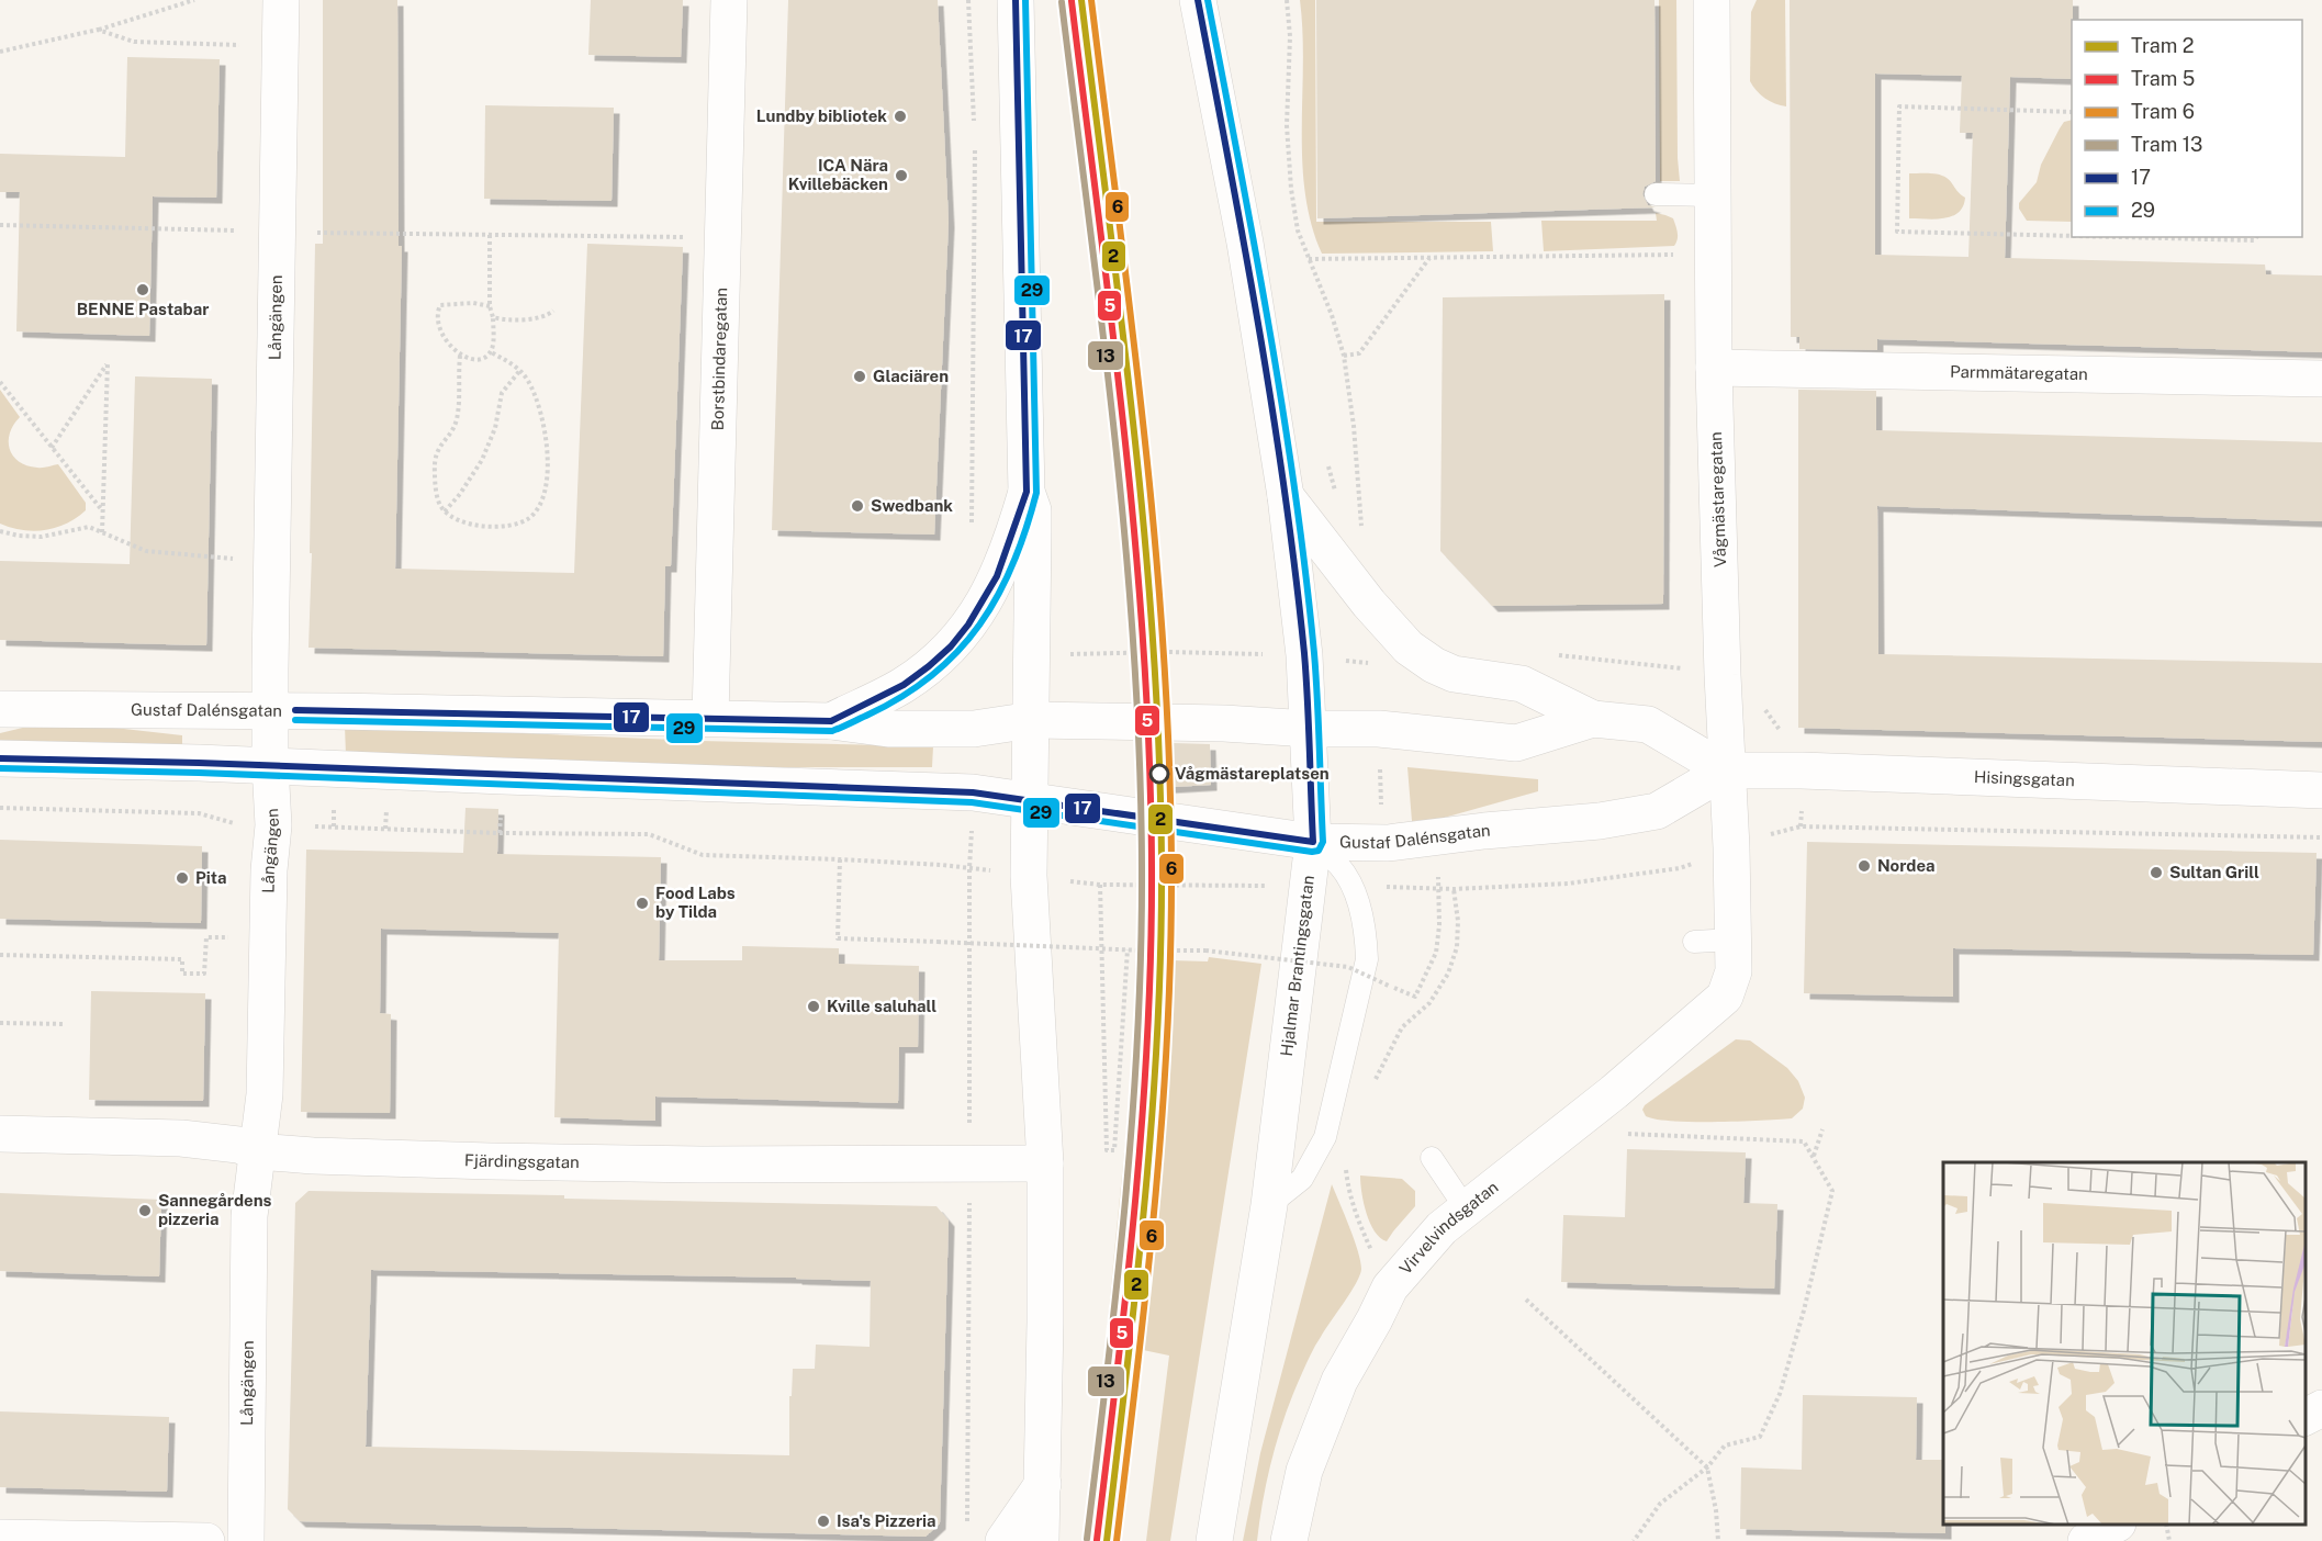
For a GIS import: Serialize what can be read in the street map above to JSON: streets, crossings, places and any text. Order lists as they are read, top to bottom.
{
  "streets": {
    "street": [
      "Långängen",
      "Borstbindaregatan",
      "Parmmätaregatan",
      "Vågmästaregatan",
      "Gustaf Dalénsgatan",
      "Hisingsgatan",
      "Hjalmar Brantingsgatan",
      "Fjärdingsgatan",
      "Virvelvindsgatan"
    ]
  },
  "crossings": [
    ["Långängen", "Gustaf Dalénsgatan"],
    ["Långängen", "Fjärdingsgatan"],
    ["Borstbindaregatan", "Gustaf Dalénsgatan"],
    ["Parmmätaregatan", "Vågmästaregatan"],
    ["Vågmästaregatan", "Gustaf Dalénsgatan"],
    ["Vågmästaregatan", "Hisingsgatan"],
    ["Vågmästaregatan", "Virvelvindsgatan"],
    ["Gustaf Dalénsgatan", "Hisingsgatan"],
    ["Gustaf Dalénsgatan", "Hjalmar Brantingsgatan"]
  ],
  "places": [
    "Lundby bibliotek",
    "ICA Nära Kvillebäcken",
    "BENNE Pastabar",
    "Glaciären",
    "Swedbank",
    "Vågmästareplatsen",
    "Nordea",
    "Sultan Grill",
    "Pita",
    "Food Labs by Tilda",
    "Kville saluhall",
    "Sannegårdens pizzeria",
    "Isa's Pizzeria"
  ],
  "lines": [
    "tram line 2",
    "tram line 6",
    "transit line 17",
    "transit line 29",
    "tram line 5",
    "tram line 13"
  ],
  "legend": [
    "Tram 2",
    "Tram 5",
    "Tram 6",
    "Tram 13",
    "17",
    "29"
  ]
}
